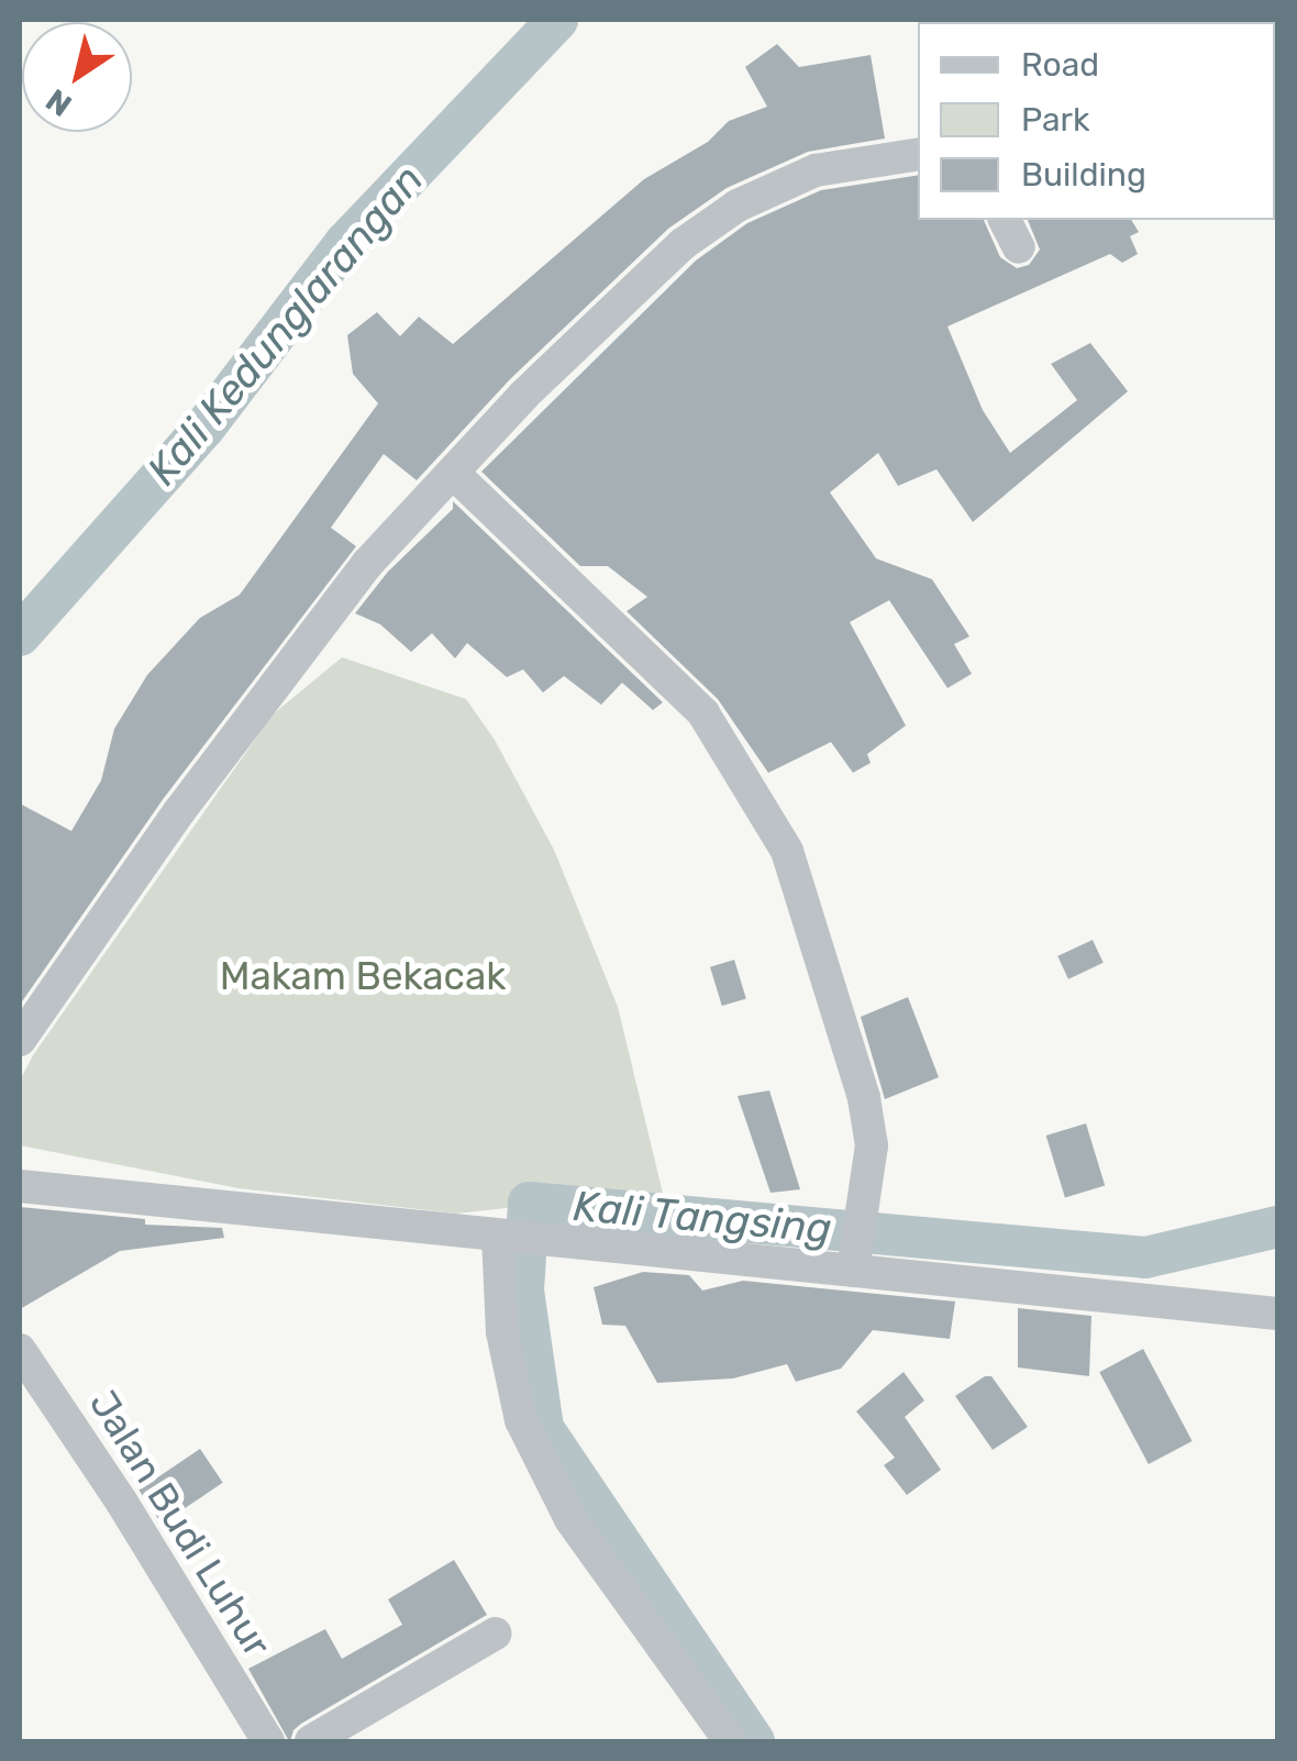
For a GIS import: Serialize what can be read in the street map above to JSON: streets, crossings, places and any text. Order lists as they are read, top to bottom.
{
  "streets": {
    "street": ["Jalan Budi Luhur"]
  },
  "water": ["Kali Kedunglarangan", "Kali Tangsing"],
  "parks": ["Makam Bekacak"],
  "legend": ["Road", "Park", "Building"],
  "north": "bottom left"
}
